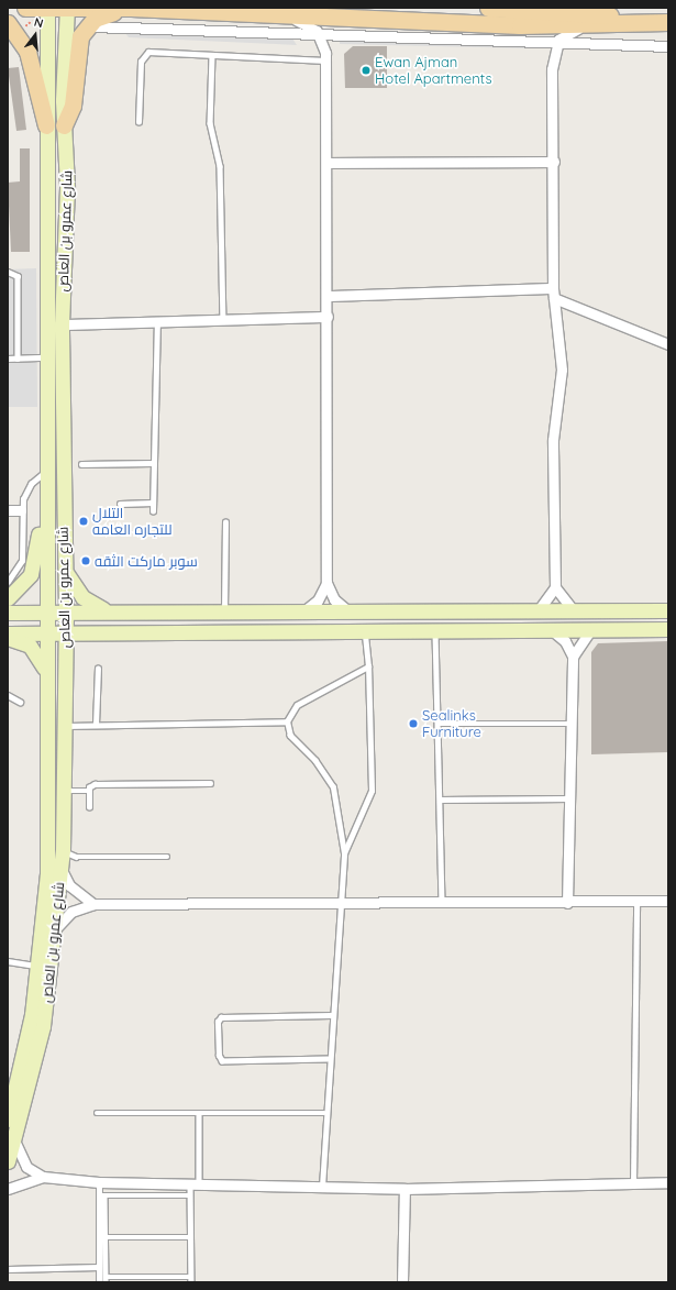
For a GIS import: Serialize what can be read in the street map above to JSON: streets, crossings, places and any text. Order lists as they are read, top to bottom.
{
  "streets": {
    "main road": ["شارع عمرو بن العاص"]
  },
  "places": [
    "Ewan Ajman Hotel Apartments",
    "التلال للتجاره العامه",
    "سوبر ماركت الثقه",
    "Sealinks Furniture"
  ],
  "north": "top"
}
